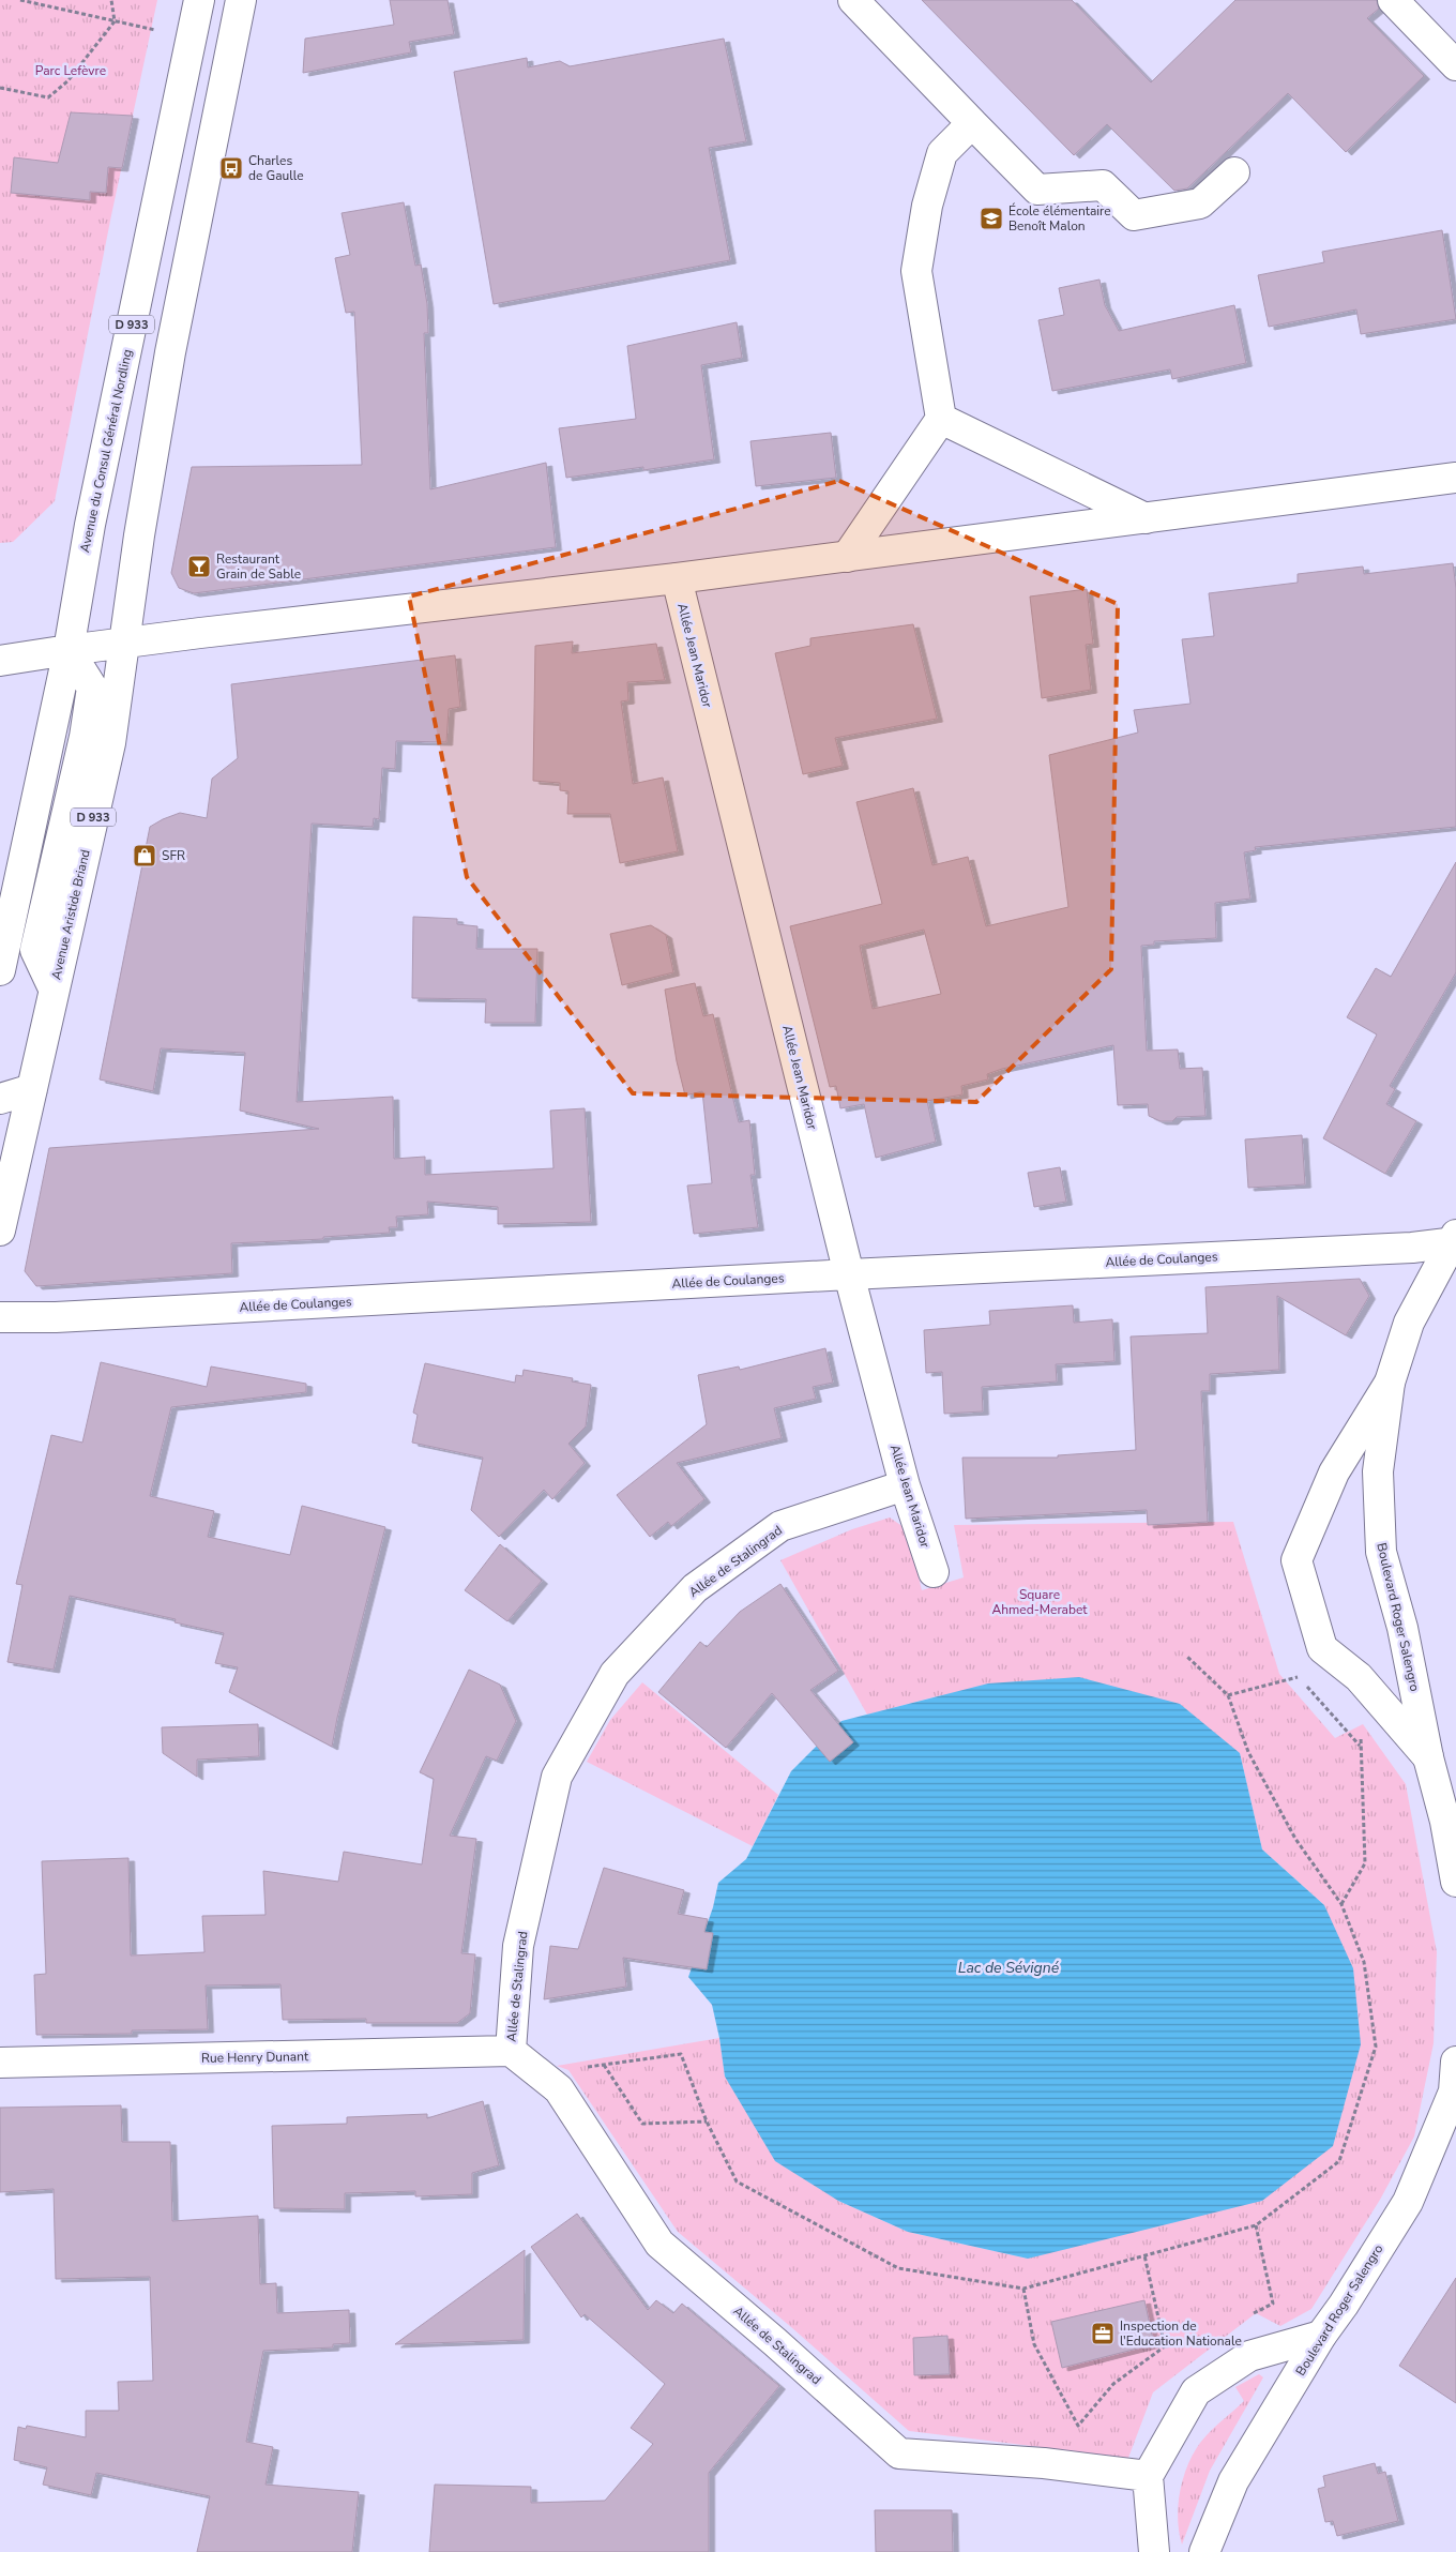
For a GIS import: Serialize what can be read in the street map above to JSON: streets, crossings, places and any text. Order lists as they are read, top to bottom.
{
  "streets": {
    "main road": [
      "D 933",
      "Avenue du Consul Général Nordling",
      "Allée Jean Maridor",
      "Avenue Aristide Briand",
      "Allée de Coulanges",
      "Allée de Stalingrad",
      "Boulevard Roger Salengro",
      "Rue Henry Dunant"
    ]
  },
  "crossings": [
    ["D 933", "Avenue du Consul Général Nordling"],
    ["D 933", "Avenue Aristide Briand"],
    ["Allée Jean Maridor", "Allée de Coulanges"],
    ["Allée Jean Maridor", "Allée de Stalingrad"],
    ["Allée de Coulanges", "Boulevard Roger Salengro"],
    ["Allée de Stalingrad", "Rue Henry Dunant"]
  ],
  "water": ["Lac de Sévigné"],
  "parks": ["Parc Lefèvre", "Square Ahmed-Merabet"],
  "places": {
    "bus stop": ["Charles de Gaulle"],
    "school or university": ["École élémentaire Benoît Malon"],
    "bar": ["Restaurant Grain de Sable"],
    "shop": ["SFR"],
    "office": ["Inspection de l'Education Nationale"]
  }
}
